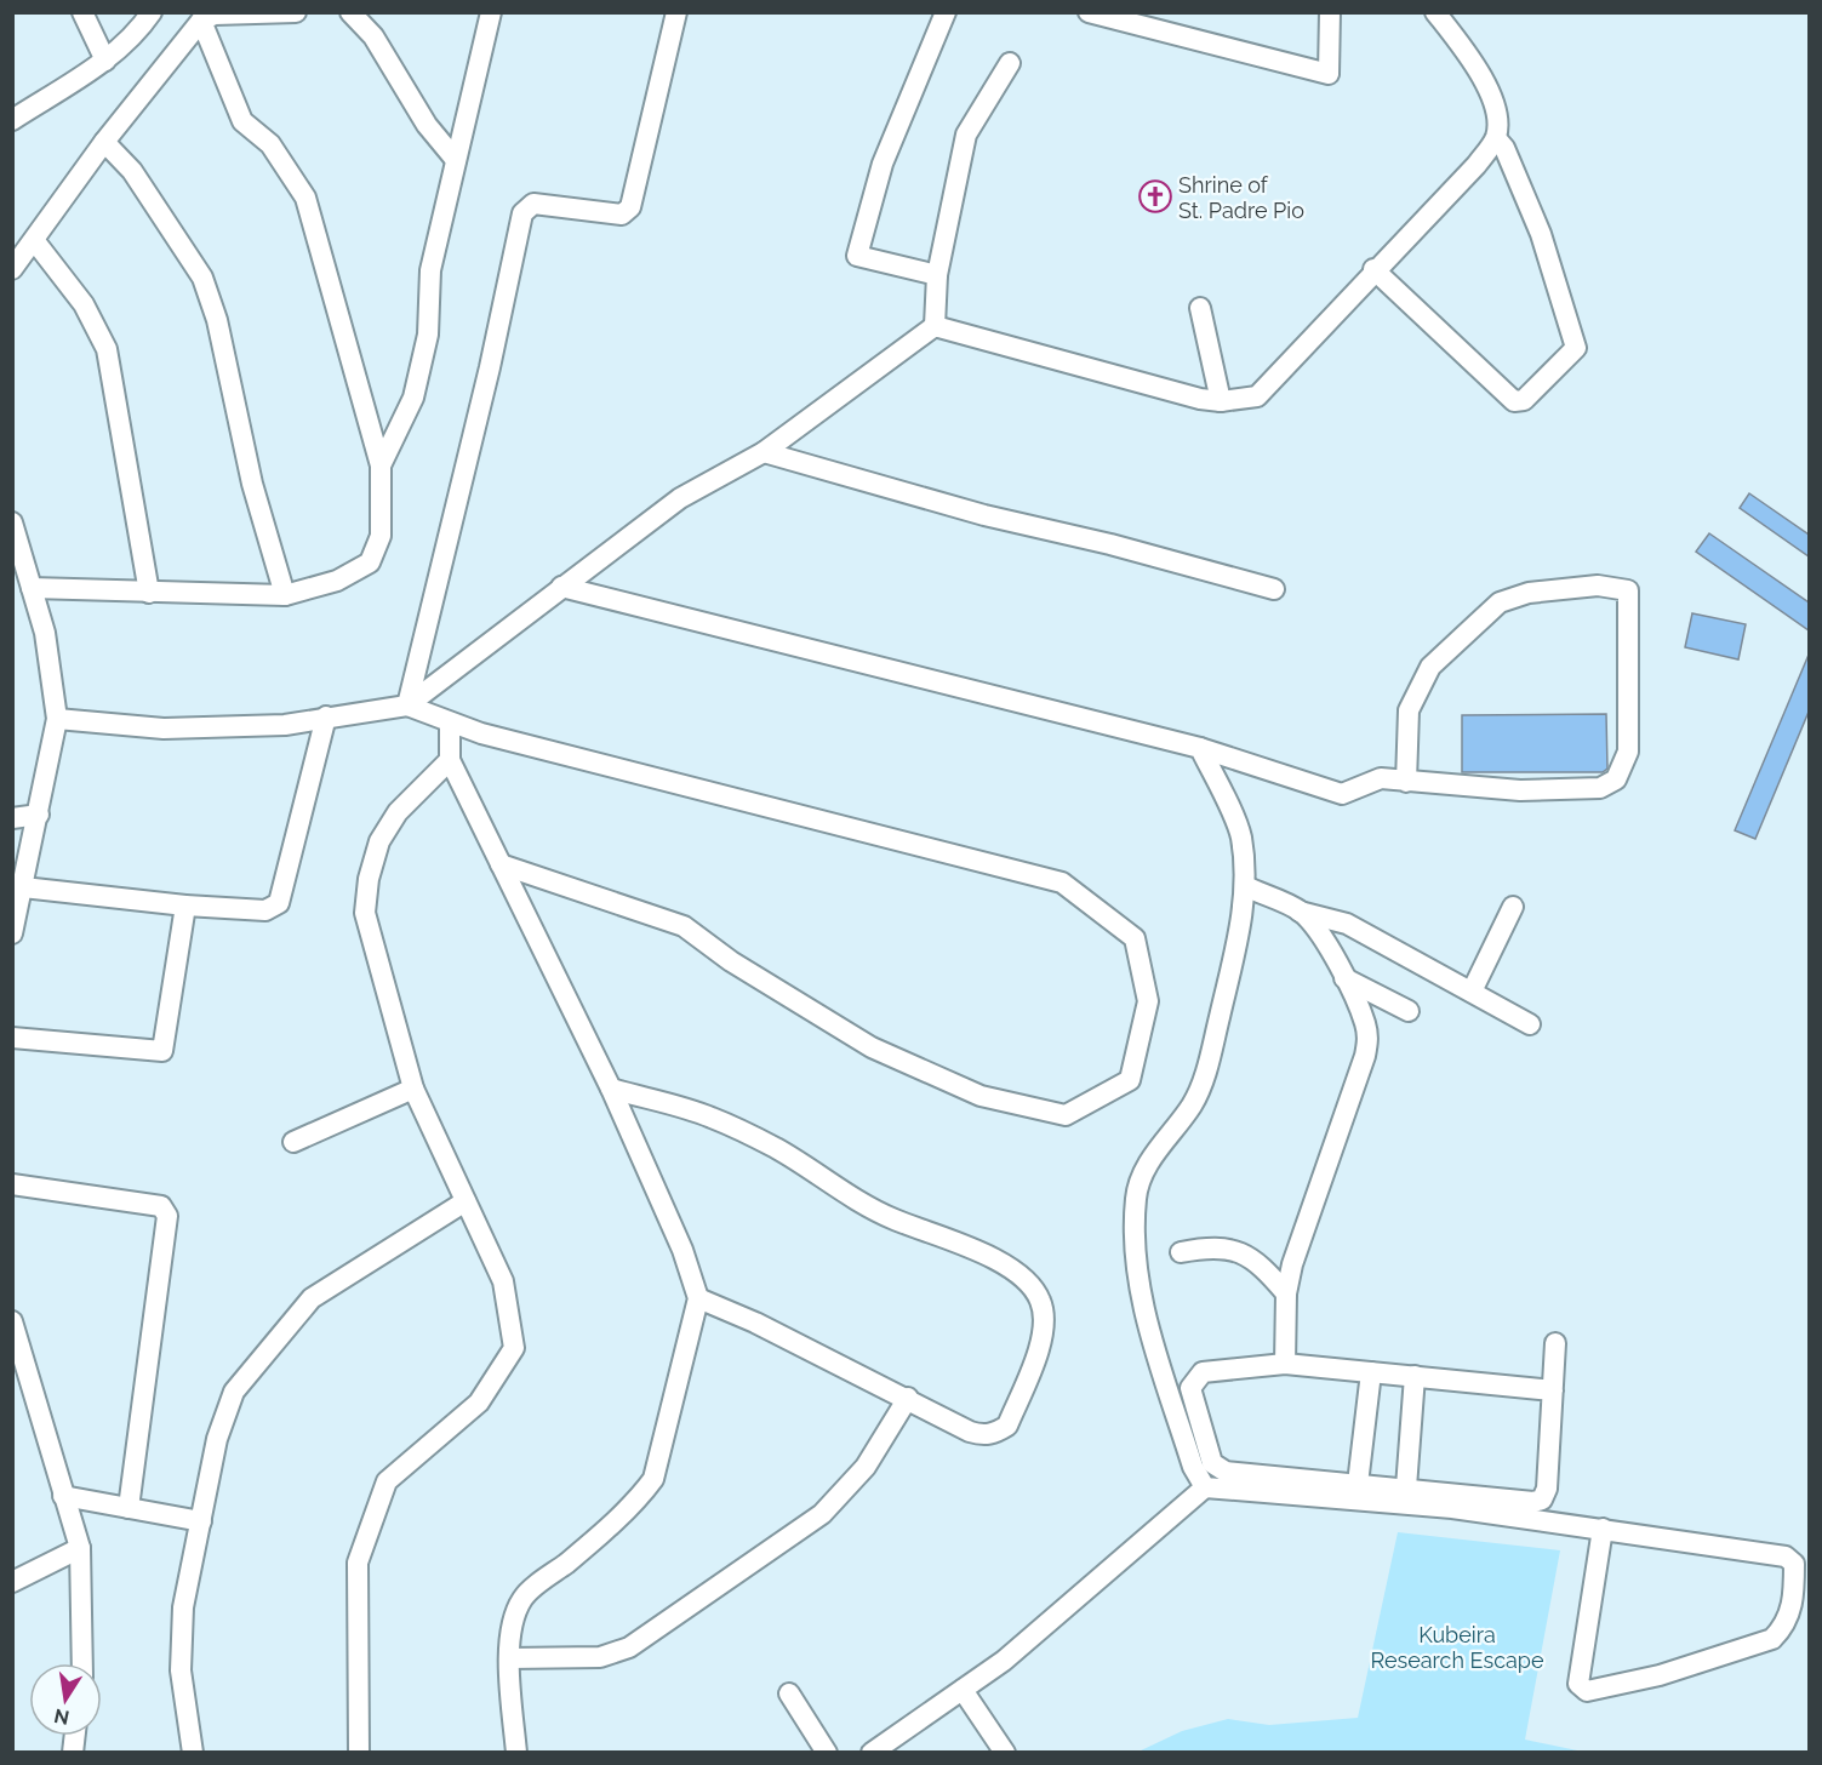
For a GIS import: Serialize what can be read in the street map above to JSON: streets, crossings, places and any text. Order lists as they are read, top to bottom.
{
  "parks": ["Kubeira Research Escape"],
  "places": {
    "church": ["Shrine of St. Padre Pio"]
  },
  "north": "bottom"
}
